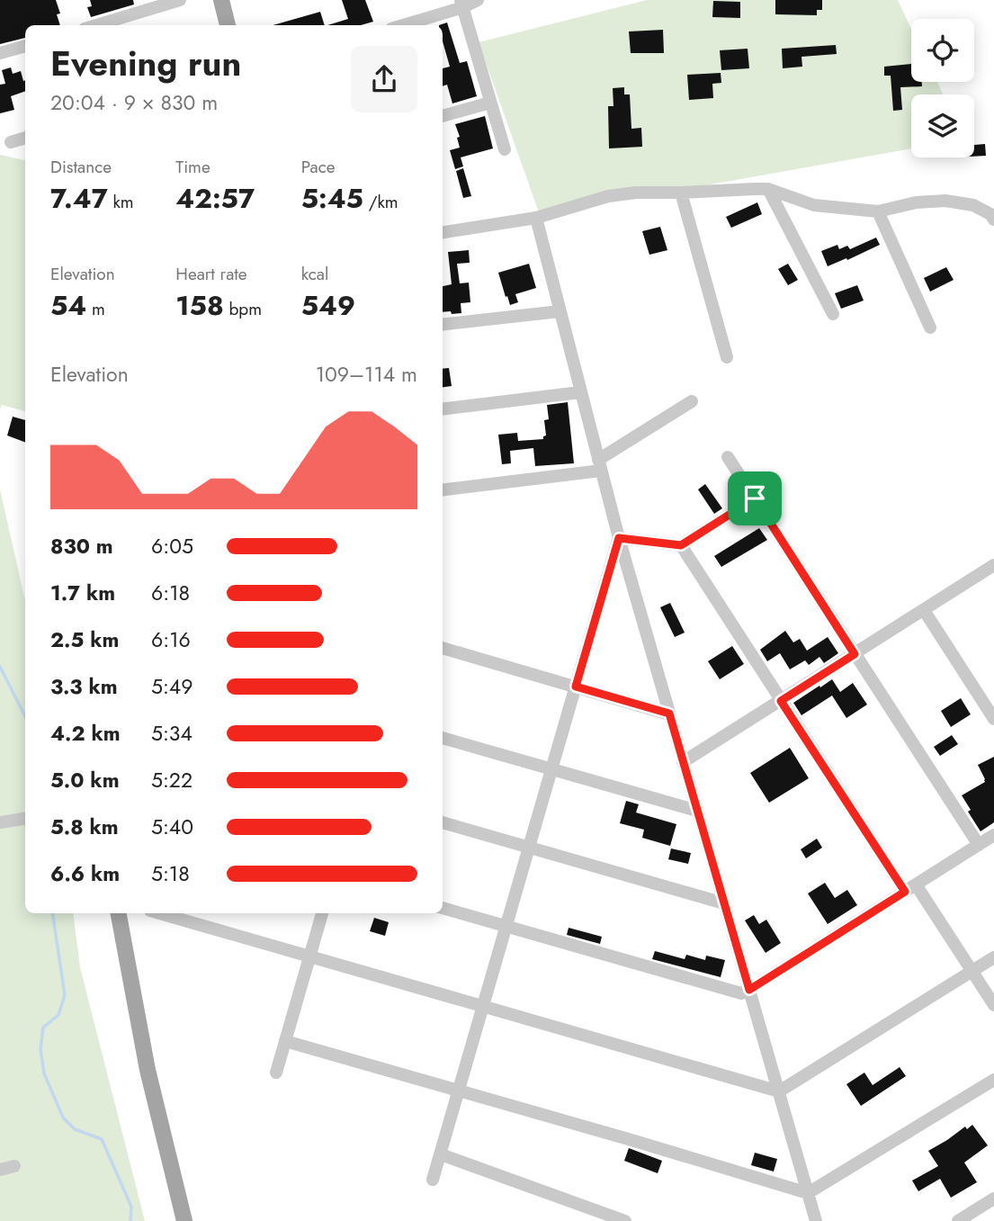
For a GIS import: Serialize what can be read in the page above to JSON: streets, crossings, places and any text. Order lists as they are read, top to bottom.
{
  "page": {
    "heading": ["Evening run", "20:04 · 9 × 830 m"],
    "stats": [
      ["Distance", "7.47 km"],
      ["Time", "42:57"],
      ["Pace", "5:45 /km"],
      ["Elevation", "54 m"],
      ["Heart rate", "158 bpm"],
      ["kcal", "549"]
    ],
    "chart": ["Elevation", "109–114 m"],
    "list": [
      {
        "name": "830 m",
        "note": "6:05"
      },
      {
        "name": "1.7 km",
        "note": "6:18"
      },
      {
        "name": "2.5 km",
        "note": "6:16"
      },
      {
        "name": "3.3 km",
        "note": "5:49"
      },
      {
        "name": "4.2 km",
        "note": "5:34"
      },
      {
        "name": "5.0 km",
        "note": "5:22"
      },
      {
        "name": "5.8 km",
        "note": "5:40"
      },
      {
        "name": "6.6 km",
        "note": "5:18"
      }
    ]
  }
}
